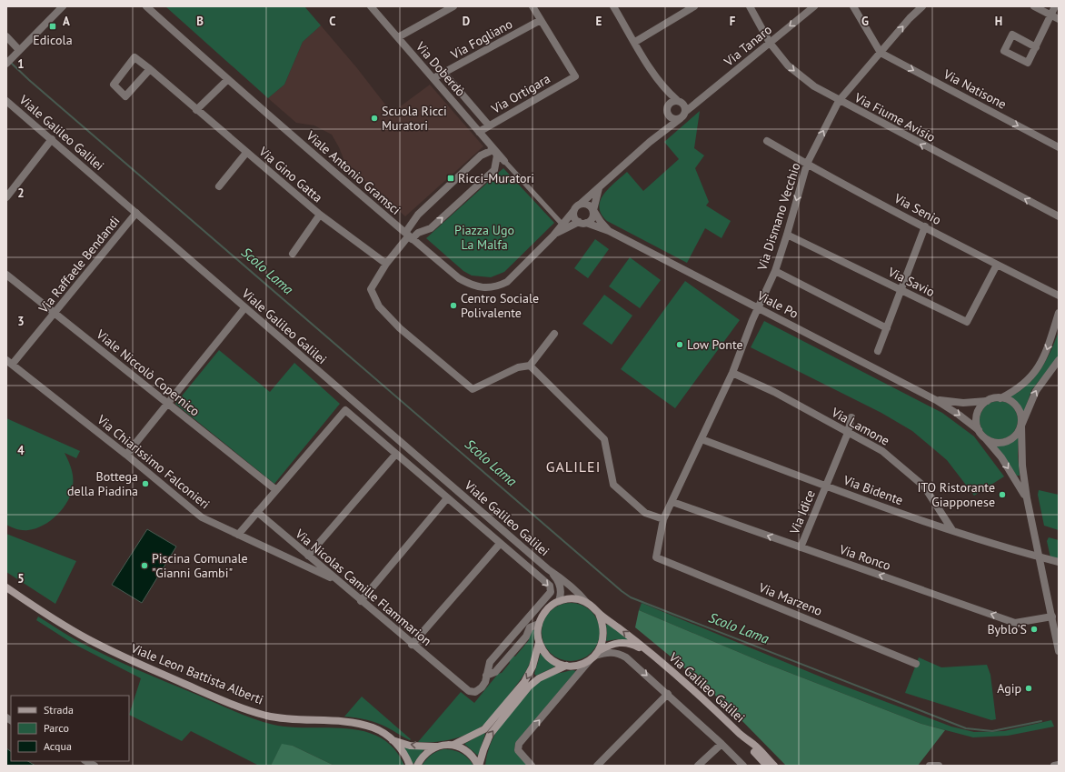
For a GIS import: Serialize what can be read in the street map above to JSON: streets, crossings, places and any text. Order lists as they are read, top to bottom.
{
  "streets": {
    "main road": ["Viale Leon Battista Alberti", "Via Galileo Galilei"],
    "street": [
      "Via Fogliano",
      "Via Tanaro",
      "Via Doberdò",
      "Via Natisone",
      "Via Ortigara",
      "Via Fiume Avisio",
      "Viale Galileo Galilei",
      "Viale Antonio Gramsci",
      "Via Gino Gatta",
      "Via Senio",
      "Via Dismano Vecchio",
      "Via Raffaele Bendandi",
      "Via Savio",
      "Viale Po",
      "Viale Niccolò Copernico",
      "Via Lamone",
      "Via Chiarissimo Falconieri",
      "Via Bidente",
      "Via Idice",
      "Via Ronco",
      "Via Nicolas Camille Flammarion",
      "Via Marzeno"
    ]
  },
  "crossings": [
    ["Via Fogliano", "Via Doberdò"],
    ["Via Fogliano", "Via Ortigara"],
    ["Via Tanaro", "Via Fiume Avisio"],
    ["Via Doberdò", "Via Ortigara"],
    ["Via Natisone", "Via Dismano Vecchio"],
    ["Via Fiume Avisio", "Via Dismano Vecchio"],
    ["Viale Galileo Galilei", "Via Raffaele Bendandi"],
    ["Viale Antonio Gramsci", "Viale Po"],
    ["Via Senio", "Via Dismano Vecchio"],
    ["Via Senio", "Via Savio"],
    ["Via Dismano Vecchio", "Via Savio"],
    ["Via Dismano Vecchio", "Viale Po"],
    ["Via Dismano Vecchio", "Via Lamone"],
    ["Via Dismano Vecchio", "Via Bidente"],
    ["Via Dismano Vecchio", "Via Ronco"],
    ["Via Dismano Vecchio", "Via Marzeno"],
    ["Via Raffaele Bendandi", "Viale Niccolò Copernico"],
    ["Via Raffaele Bendandi", "Via Chiarissimo Falconieri"],
    ["Via Lamone", "Via Bidente"],
    ["Via Lamone", "Via Idice"],
    ["Via Chiarissimo Falconieri", "Via Nicolas Camille Flammarion"],
    ["Via Bidente", "Via Idice"],
    ["Via Idice", "Via Ronco"]
  ],
  "one_way": ["Via Natisone", "Via Ronco"],
  "districts": ["GALILEI"],
  "water": ["Scolo Lama"],
  "parks": ["Piazza Ugo La Malfa"],
  "places": {
    "transit": ["Edicola", "Ricci-Muratori"],
    "other": [
      "Scuola Ricci Muratori",
      "Centro Sociale Polivalente",
      "Low Ponte",
      "Bottega della Piadina",
      "ITO Ristorante Giapponese",
      "Piscina Comunale \"Gianni Gambi\"",
      "Byblo'S",
      "Agip"
    ]
  },
  "legend": ["Strada", "Parco", "Acqua"],
  "grid": {
    "columns": [
      "A",
      "B",
      "C",
      "D",
      "E",
      "F",
      "G",
      "H"
    ],
    "rows": [
      "1",
      "2",
      "3",
      "4",
      "5"
    ]
  }
}
